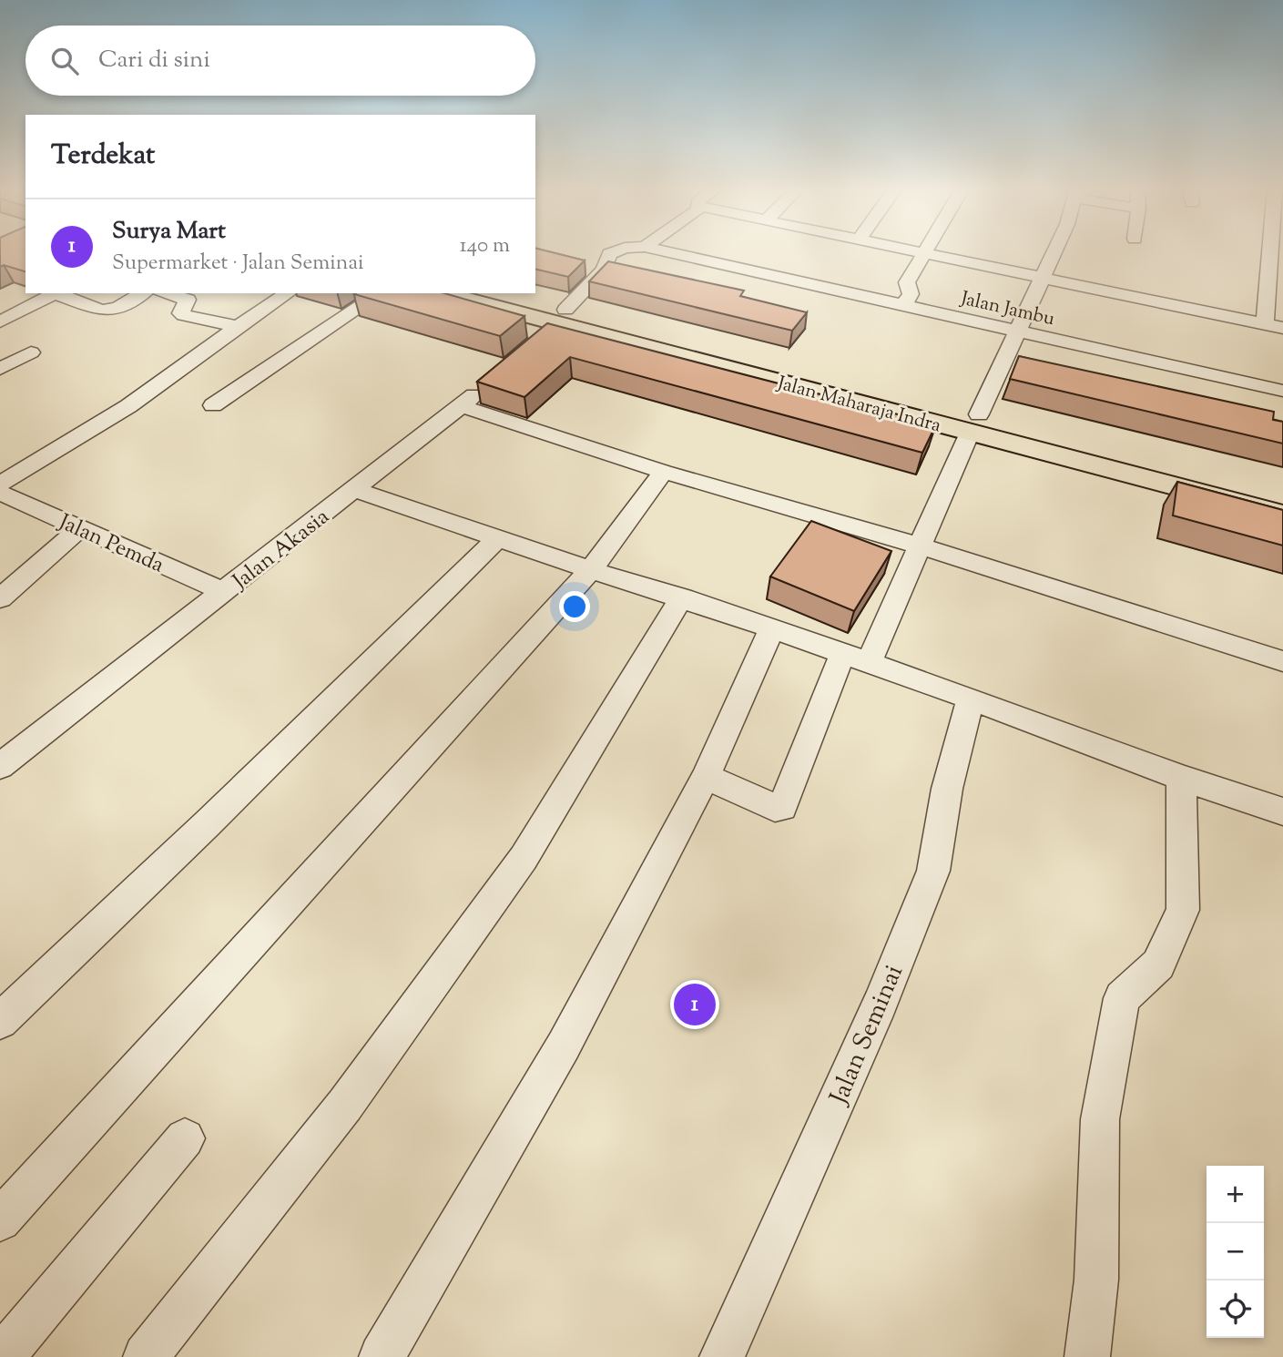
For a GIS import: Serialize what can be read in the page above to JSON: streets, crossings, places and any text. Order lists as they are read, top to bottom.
{
  "streets": {
    "highway": ["Jalan Maharaja Indra"],
    "street": [
      "Jalan Jambu",
      "Jalan Pemda",
      "Jalan Akasia",
      "Jalan Seminai"
    ]
  },
  "crossings": [
    ["Jalan Pemda", "Jalan Akasia"]
  ],
  "page": {
    "search": "Cari di sini",
    "heading": "Terdekat",
    "list": [
      {
        "mark": "1",
        "name": "Surya Mart",
        "note": "Supermarket · Jalan Seminai",
        "value": "140 m"
      }
    ],
    "pins": "1",
    "map_buttons": ["+", "−"]
  }
}
